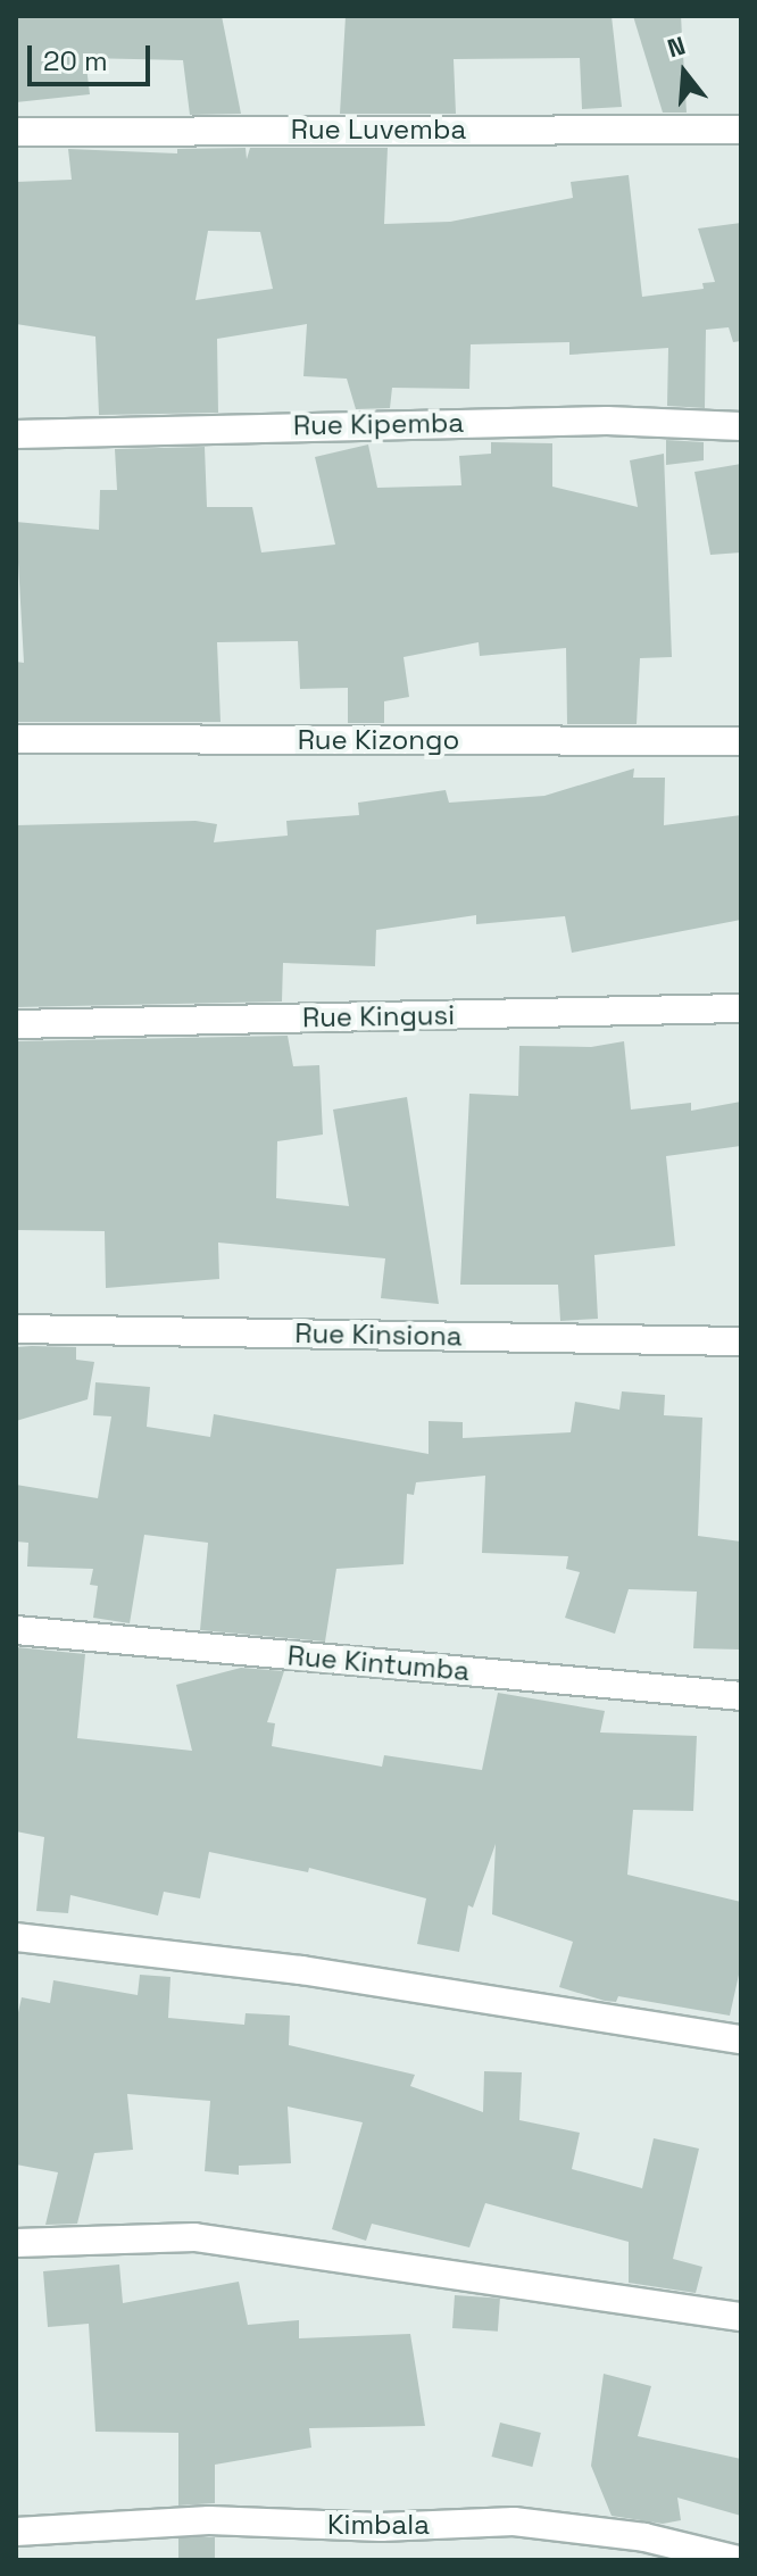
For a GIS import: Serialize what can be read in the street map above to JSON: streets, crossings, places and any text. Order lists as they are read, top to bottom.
{
  "streets": {
    "street": [
      "Rue Luvemba",
      "Rue Kipemba",
      "Rue Kizongo",
      "Rue Kingusi",
      "Rue Kinsiona",
      "Rue Kintumba",
      "Kimbala"
    ]
  },
  "scale_bar": "20 m",
  "north": "top"
}
